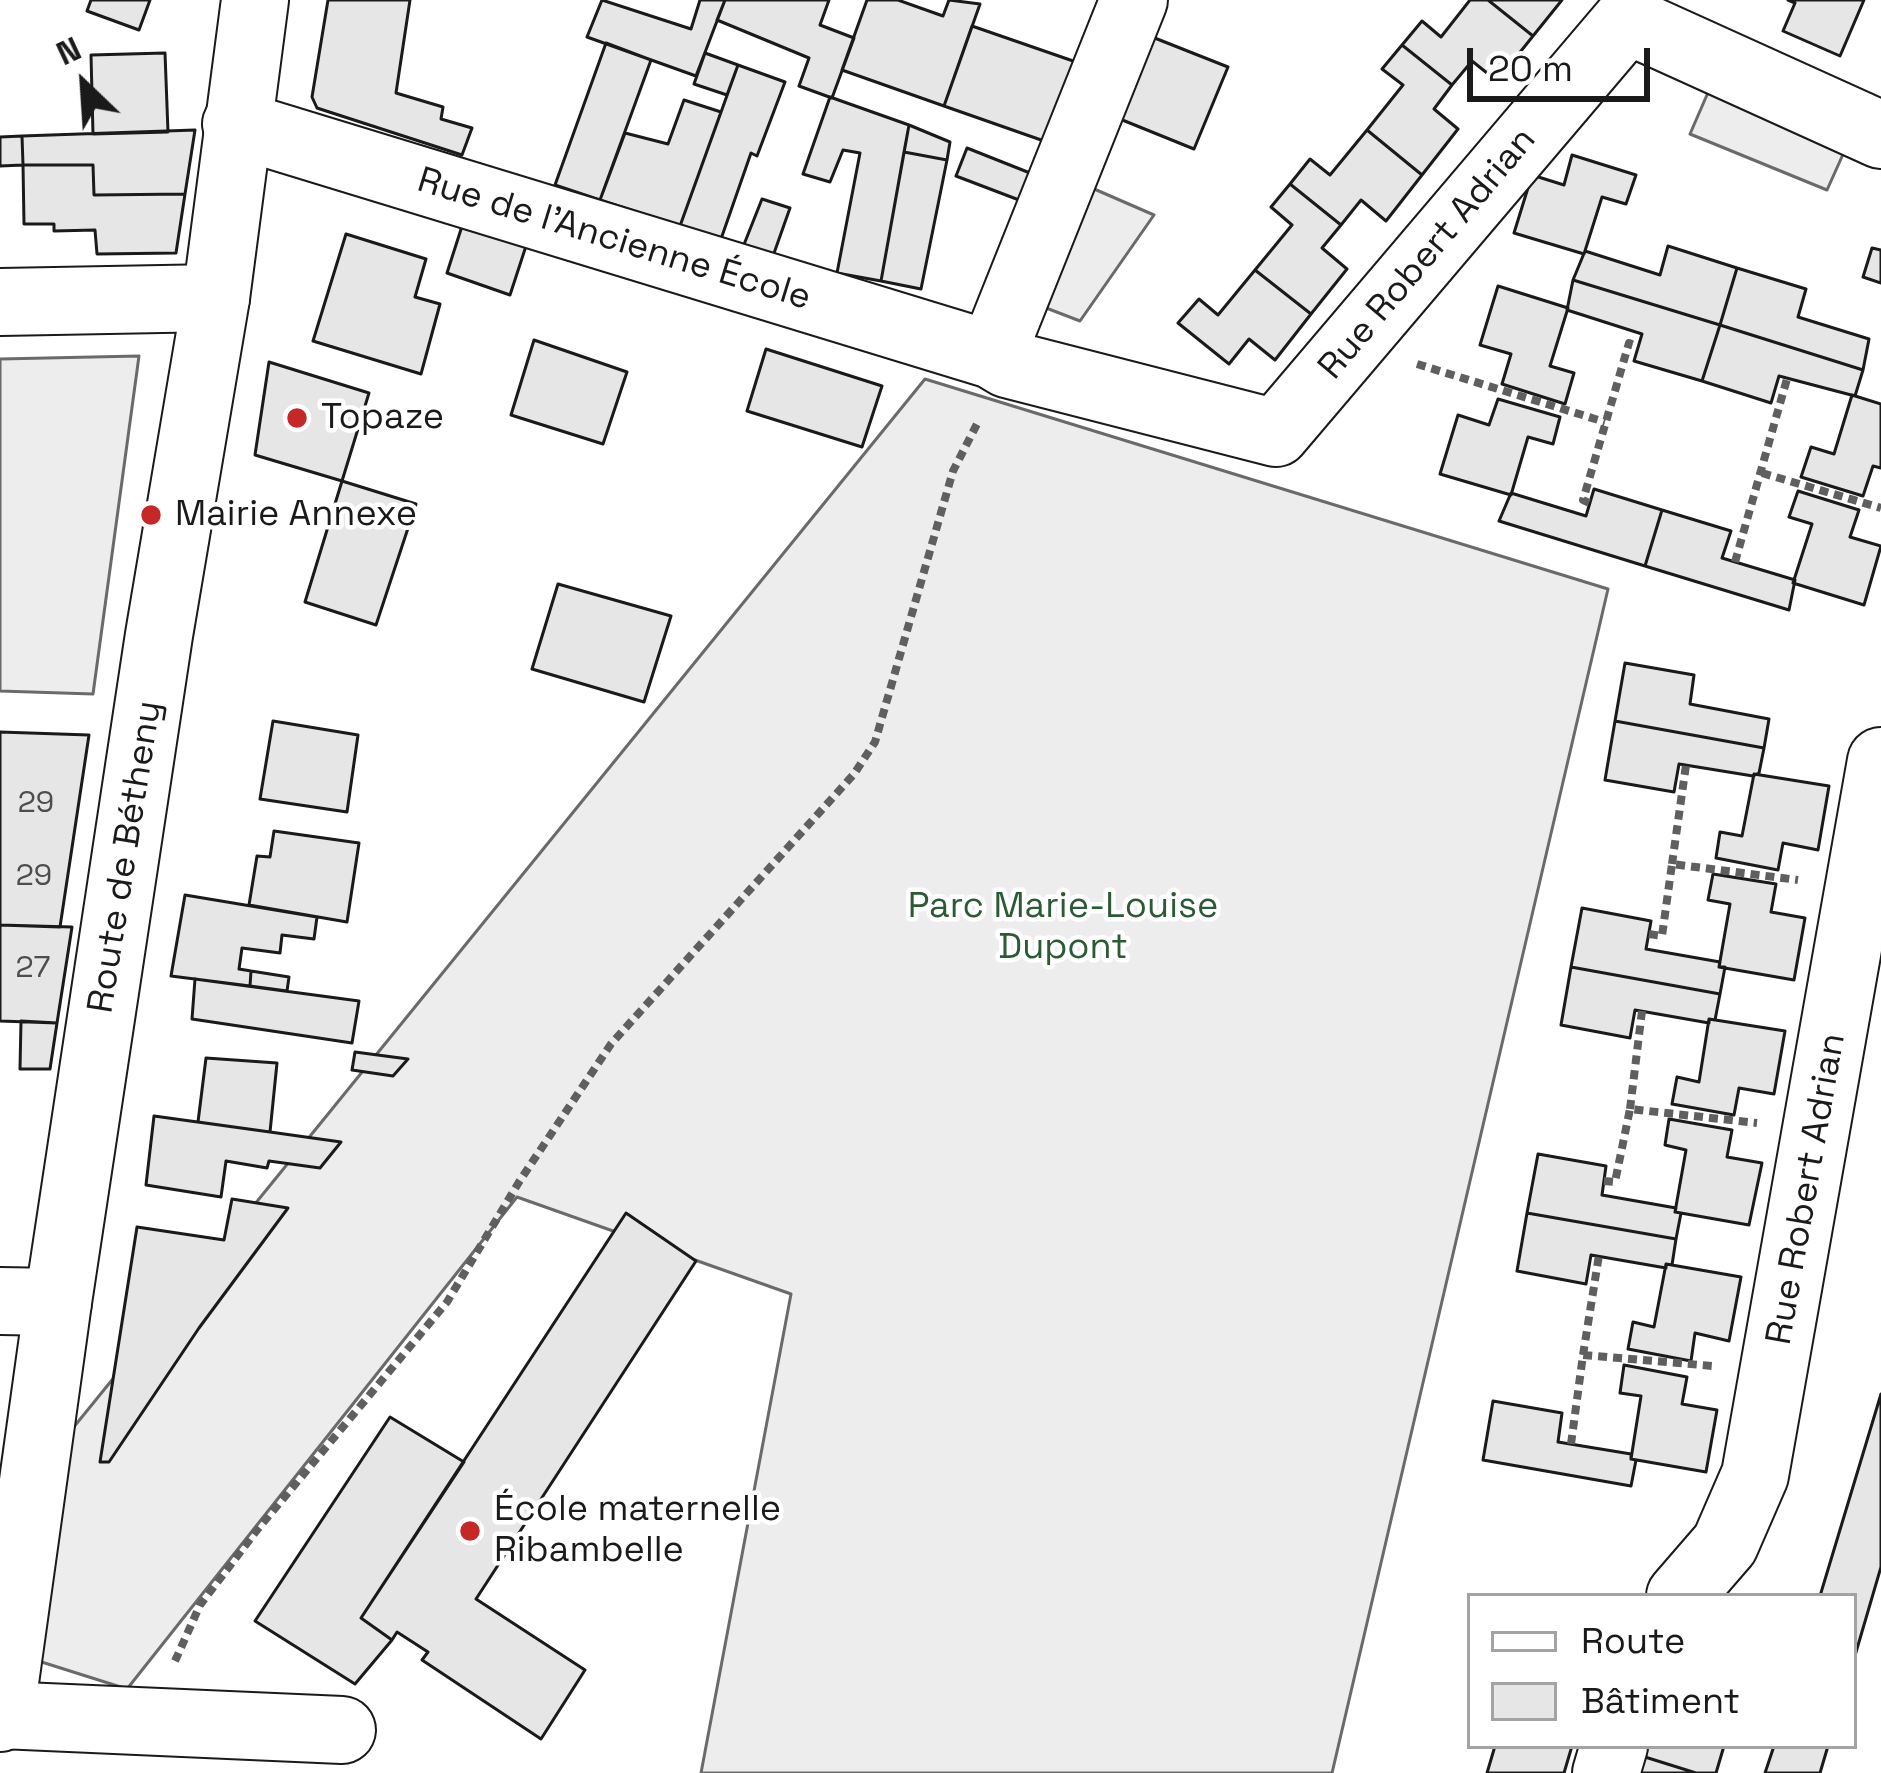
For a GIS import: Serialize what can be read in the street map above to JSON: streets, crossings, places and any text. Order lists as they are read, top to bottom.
{
  "streets": {
    "street": ["Rue de l'Ancienne École", "Rue Robert Adrian", "Route de Bétheny"]
  },
  "crossings": [
    ["Rue de l'Ancienne École", "Rue Robert Adrian"],
    ["Rue de l'Ancienne École", "Route de Bétheny"]
  ],
  "parks": ["Parc Marie-Louise Dupont"],
  "places": ["Topaze", "Mairie Annexe", "École maternelle Ribambelle"],
  "house_numbers": ["29", "29", "27"],
  "legend": ["Route", "Bâtiment"],
  "scale_bar": "20 m",
  "north": "top left"
}
